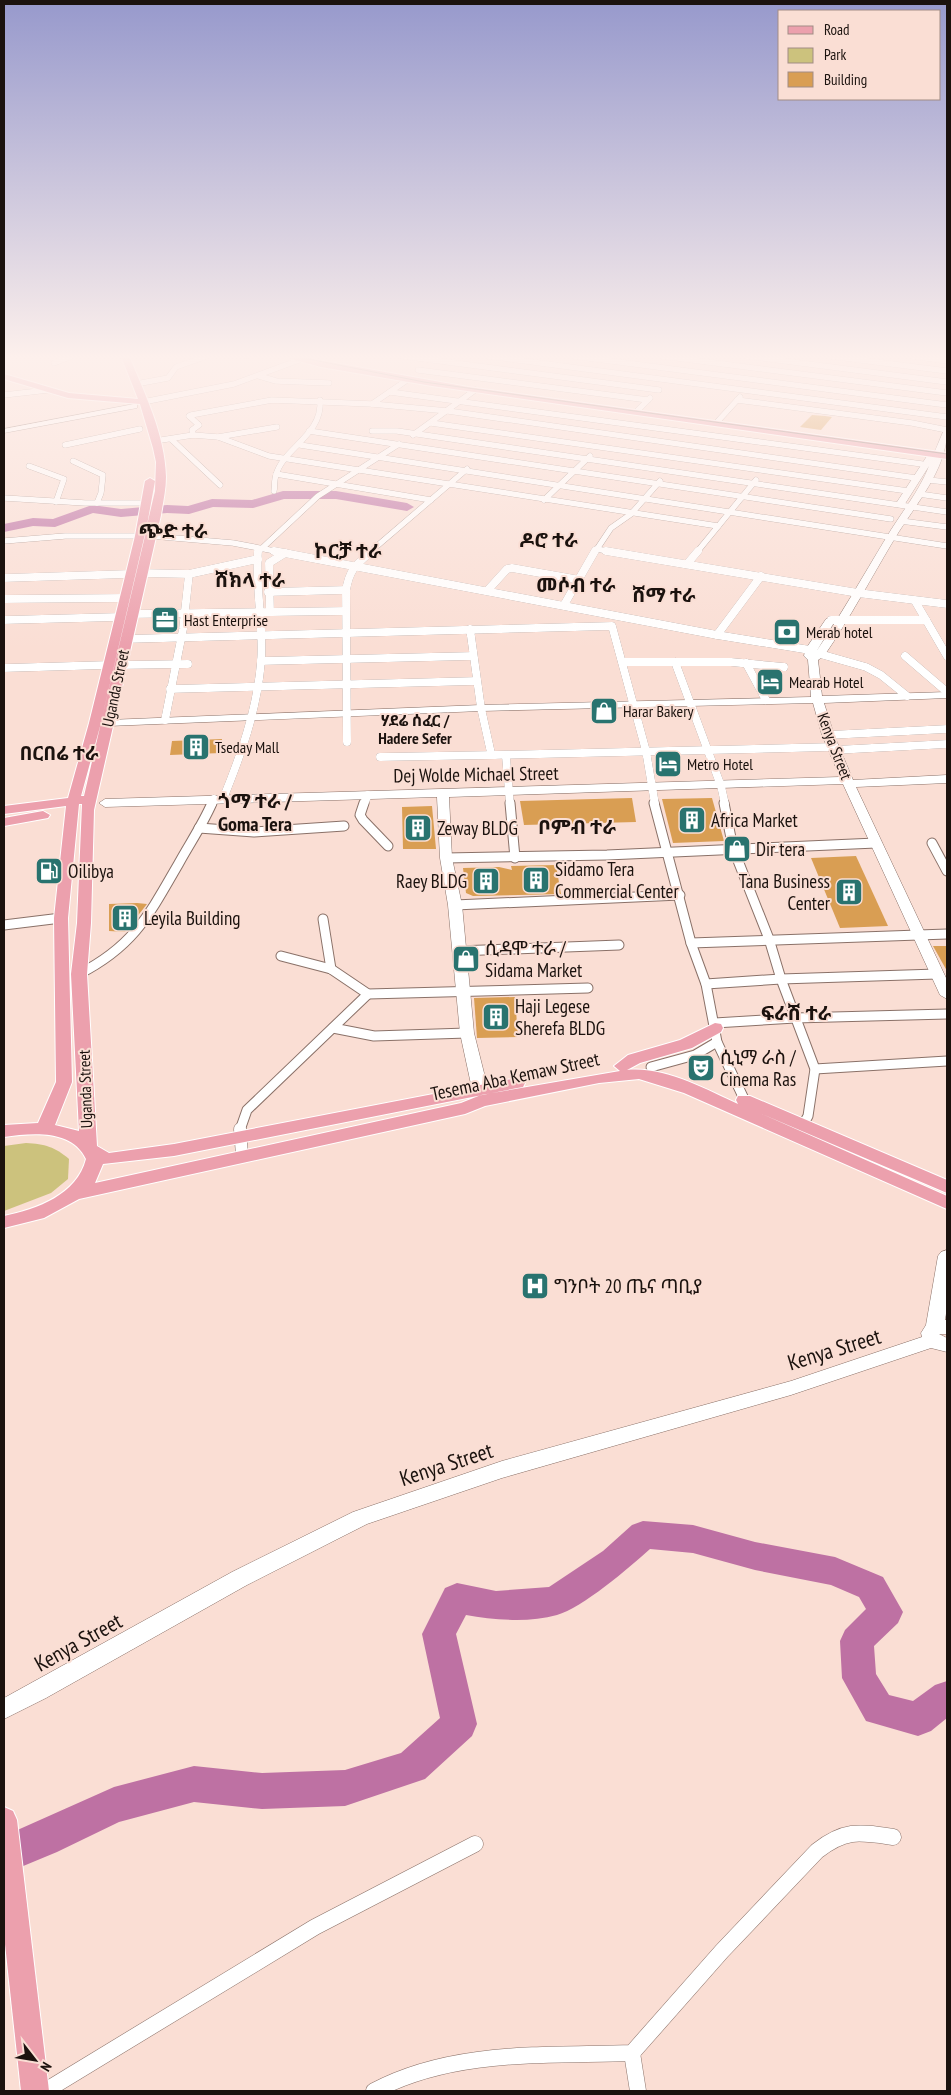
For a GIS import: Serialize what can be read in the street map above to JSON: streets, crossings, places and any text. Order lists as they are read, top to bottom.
{
  "streets": {
    "main road": [
      "Uganda Street",
      "Kenya Street",
      "Dej Wolde Michael Street",
      "Tesema Aba Kemaw Street"
    ]
  },
  "crossings": [
    ["Uganda Street", "Dej Wolde Michael Street"],
    ["Uganda Street", "Tesema Aba Kemaw Street"],
    ["Kenya Street", "Dej Wolde Michael Street"]
  ],
  "districts": [
    "ጭድ ተራ",
    "ዶሮ ተራ",
    "ኮርቻ ተራ",
    "ሸክላ ተራ",
    "መሶብ ተራ",
    "ሸማ ተራ",
    "ሃደሬ ሰፈር / Hadere Sefer",
    "በርበሬ ተራ",
    "ጎማ ተራ / Goma Tera",
    "ቦምብ ተራ",
    "ፍራሽ ተራ"
  ],
  "places": {
    "office": ["Hast Enterprise"],
    "bank": ["Merab hotel"],
    "hotel": ["Mearab Hotel", "Metro Hotel"],
    "shop": ["Harar Bakery", "Dir tera", "ሲዳሞ ተራ / Sidama Market"],
    "building": [
      "Tseday Mall",
      "Africa Market",
      "Zeway BLDG",
      "Sidamo Tera Commercial Center",
      "Raey BLDG",
      "Tana Business Center",
      "Leyila Building",
      "Haji Legese Sherefa BLDG"
    ],
    "fuel station": ["Oilibya"],
    "theatre": ["ሲኒማ ራስ / Cinema Ras"],
    "hospital": ["ግንቦት 20 ጤና ጣቢያ"]
  },
  "legend": ["Road", "Park", "Building"],
  "north": "bottom right"
}
